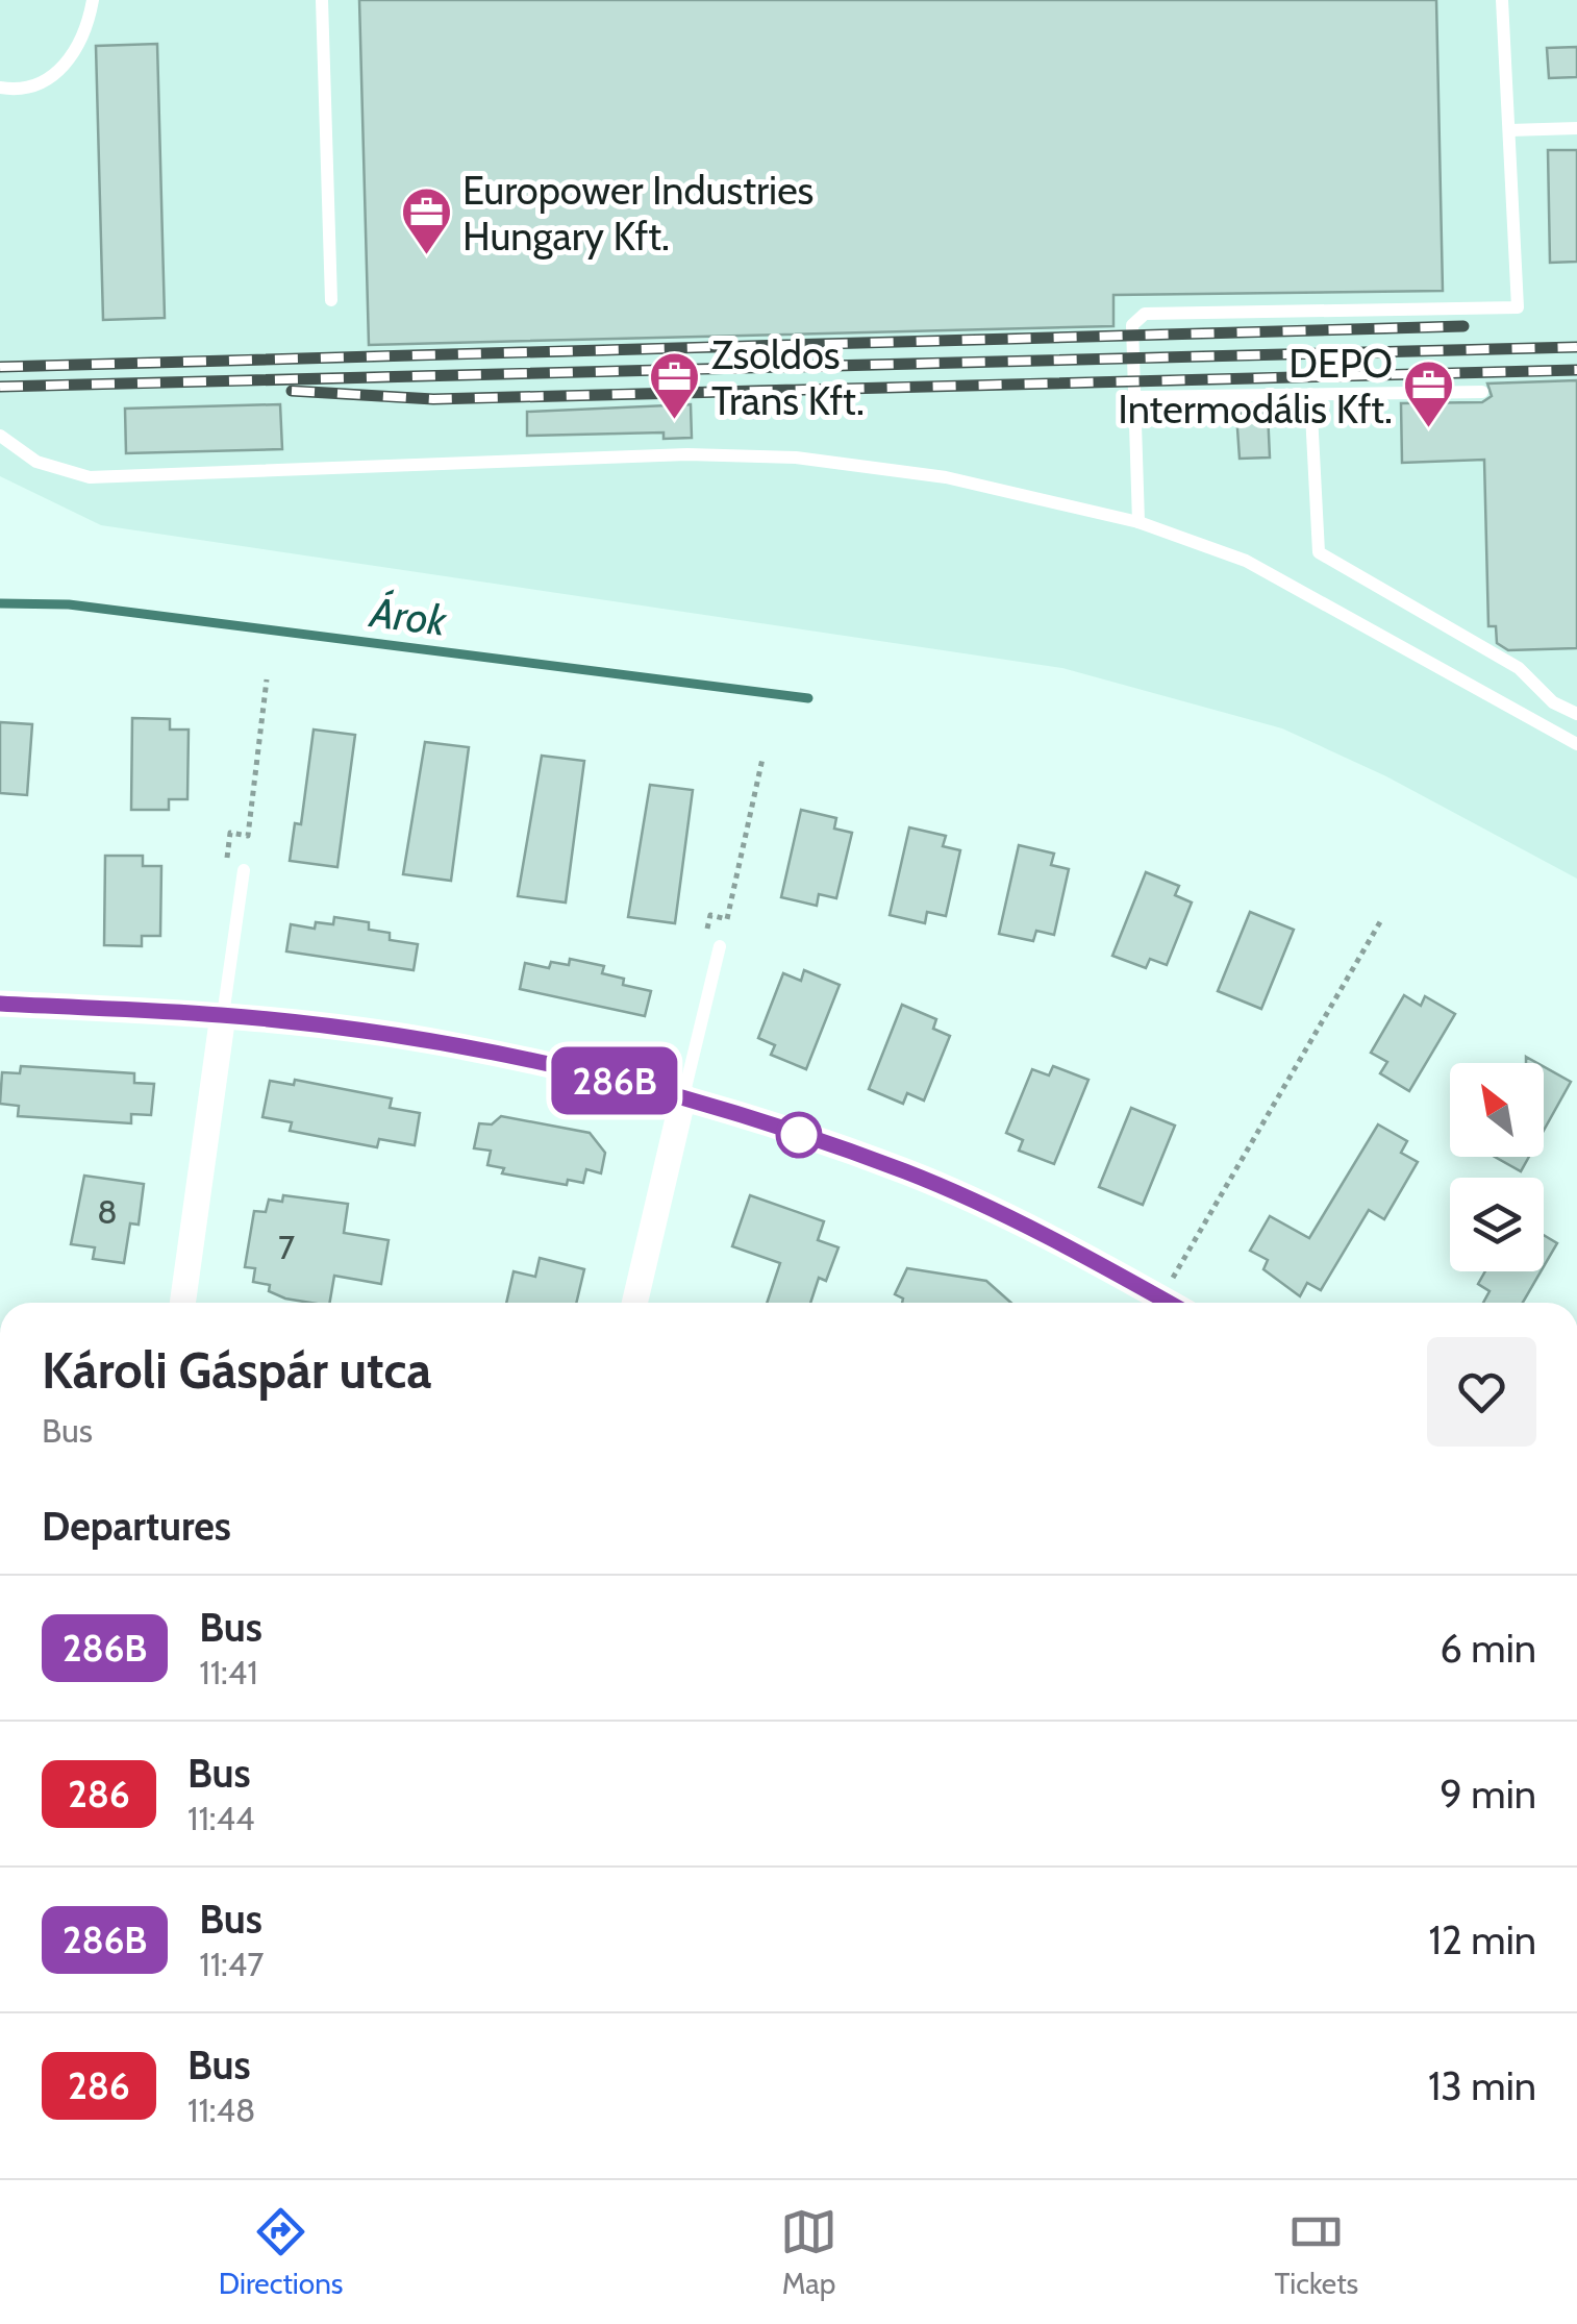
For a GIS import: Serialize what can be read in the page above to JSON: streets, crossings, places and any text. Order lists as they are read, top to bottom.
{
  "water": ["Árok"],
  "places": {
    "office": ["Europower Industries Hungary Kft.", "Zsoldos Trans Kft.", "DEPO Intermodális Kft."]
  },
  "lines": ["bus line 286B"],
  "house_numbers": ["8", "7"],
  "north": "top left",
  "page": {
    "on_map": "286B",
    "heading": [
      ["Károli Gáspár utca", "Bus"],
      "Departures"
    ],
    "list": [
      {
        "mark": "286B",
        "name": "Bus",
        "note": "11:41",
        "value": "6 min"
      },
      {
        "mark": "286",
        "name": "Bus",
        "note": "11:44",
        "value": "9 min"
      },
      {
        "mark": "286B",
        "name": "Bus",
        "note": "11:47",
        "value": "12 min"
      },
      {
        "mark": "286",
        "name": "Bus",
        "note": "11:48",
        "value": "13 min"
      }
    ],
    "tabs": ["Directions", "Map", "Tickets"]
  }
}
